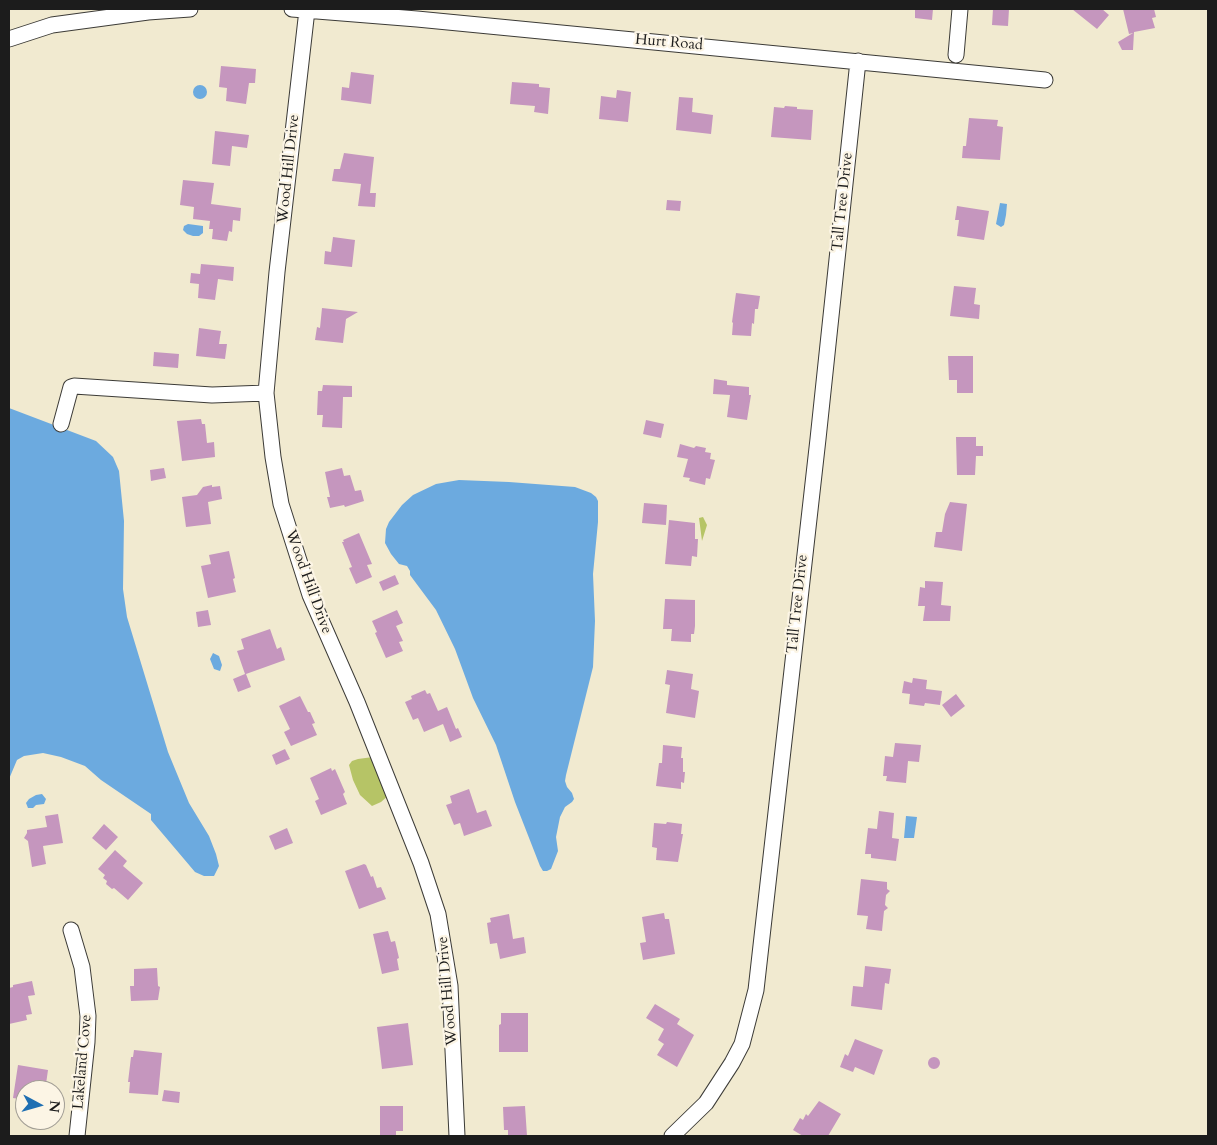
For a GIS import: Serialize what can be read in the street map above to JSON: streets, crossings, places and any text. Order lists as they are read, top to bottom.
{
  "streets": {
    "street": [
      "Hurt Road",
      "Wood Hill Drive",
      "Tall Tree Drive",
      "Lakeland Cove"
    ]
  },
  "crossings": [
    ["Hurt Road", "Wood Hill Drive"],
    ["Hurt Road", "Tall Tree Drive"]
  ],
  "north": "right"
}
